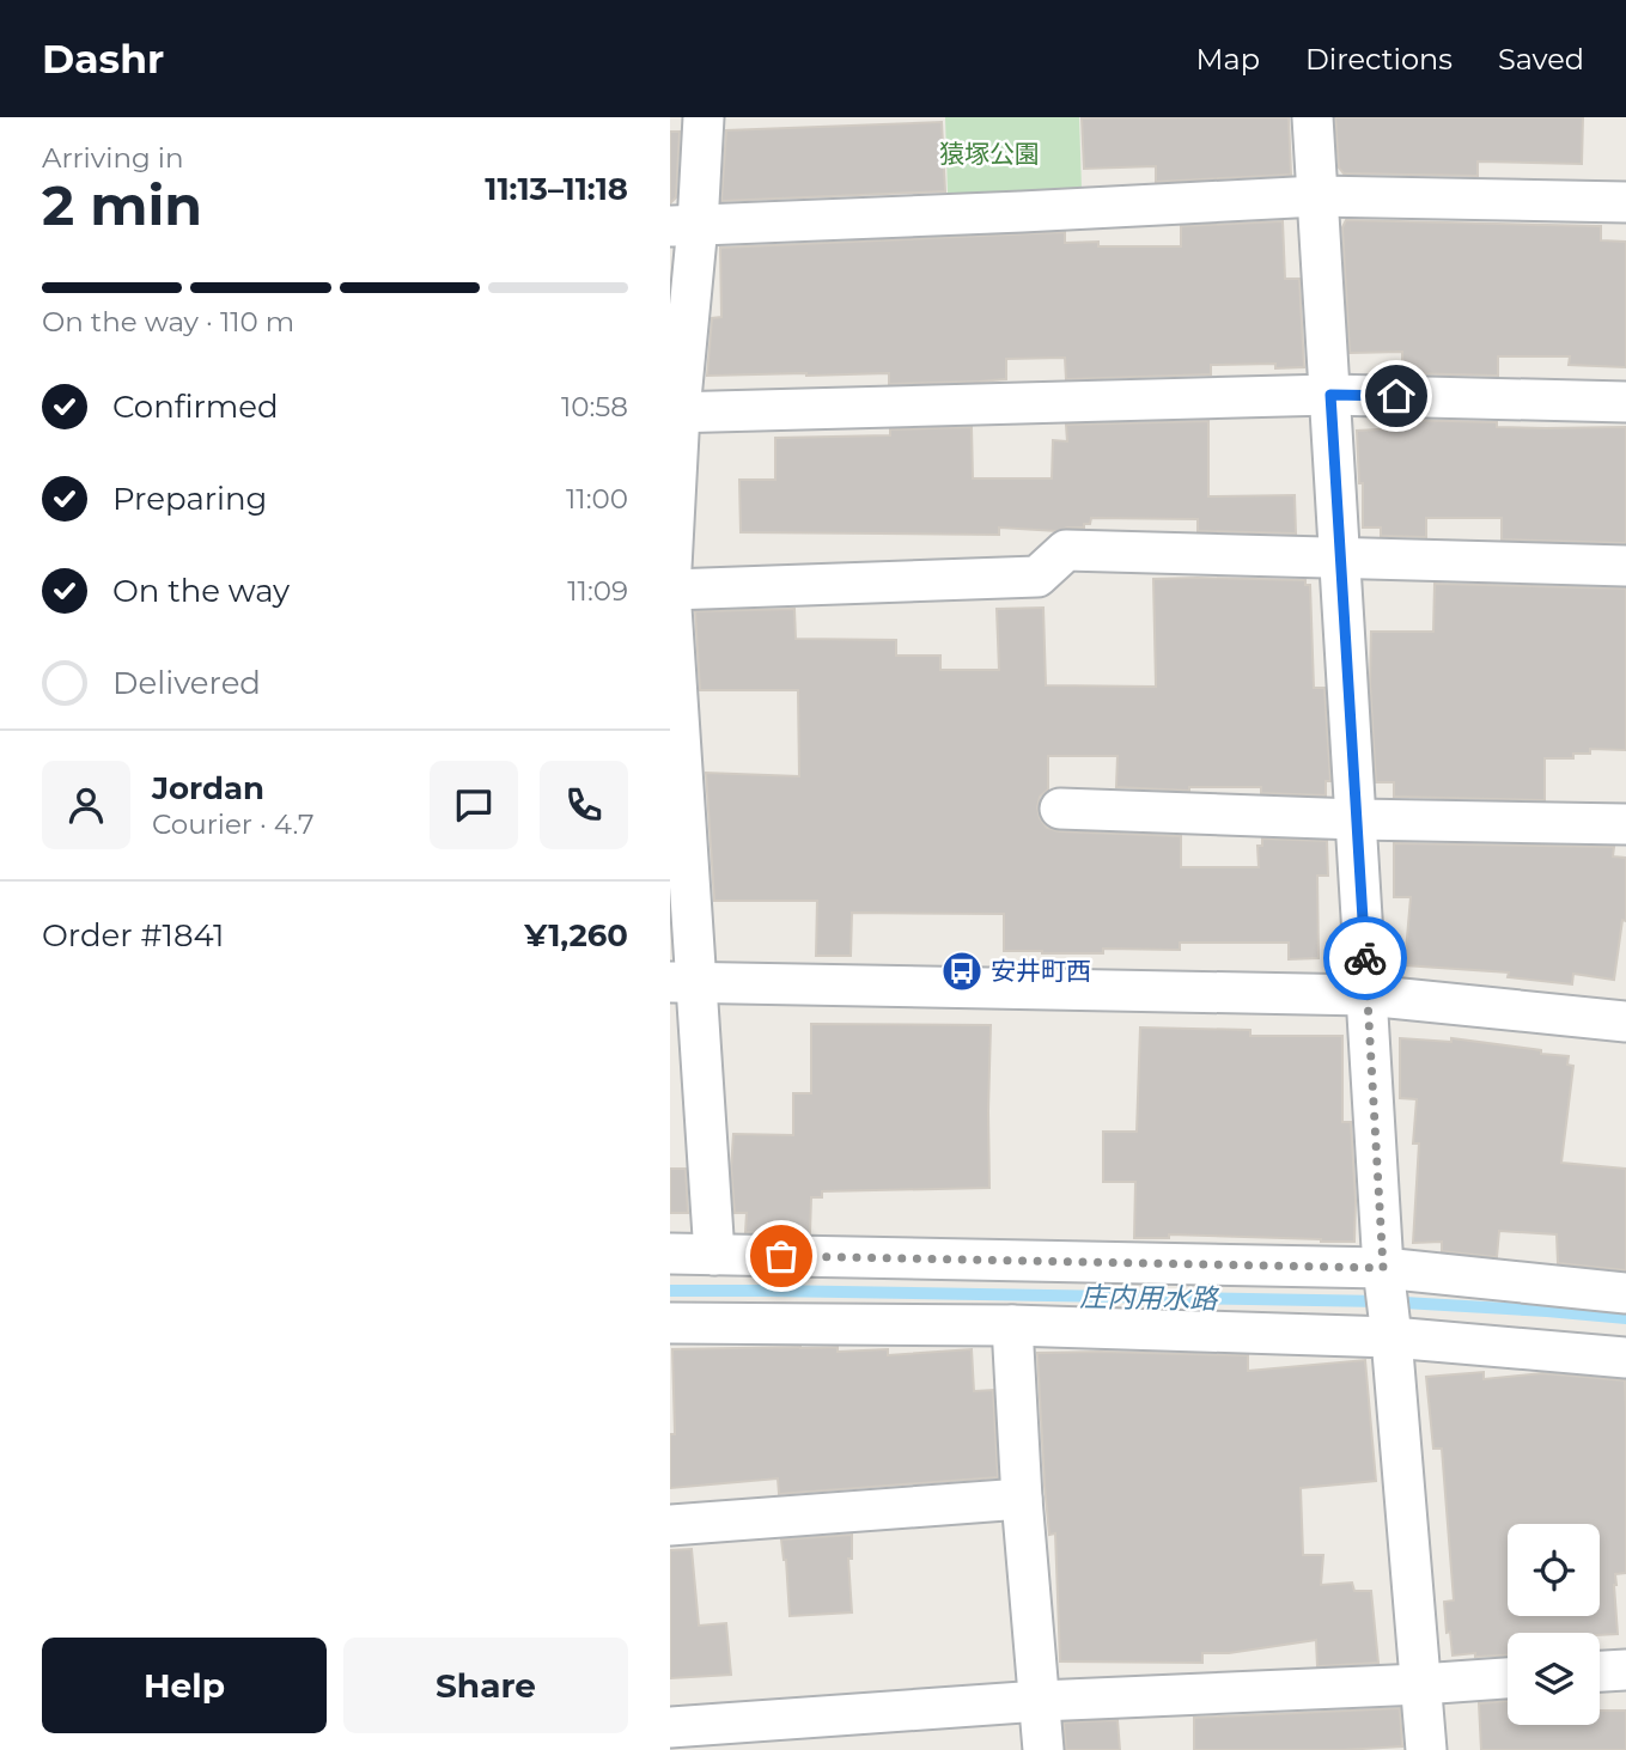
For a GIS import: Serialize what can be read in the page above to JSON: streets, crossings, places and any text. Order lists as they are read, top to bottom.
{
  "water": ["庄内用水路"],
  "parks": ["猿塚公園"],
  "places": {
    "bus stop": ["安井町西"]
  },
  "page": {
    "header": "Dashr",
    "nav": ["Map", "Directions", "Saved"],
    "heading": ["2 min", "Arriving in", "11:13–11:18"],
    "panel": [
      "Jordan",
      "Courier · 4.7",
      "Order #1841",
      "¥1,260"
    ],
    "bar": "On the way · 110 m",
    "list": [
      ["Confirmed", "10:58"],
      ["Preparing", "11:00"],
      ["On the way", "11:09"],
      "Delivered"
    ],
    "buttons": ["Help", "Share"]
  }
}
